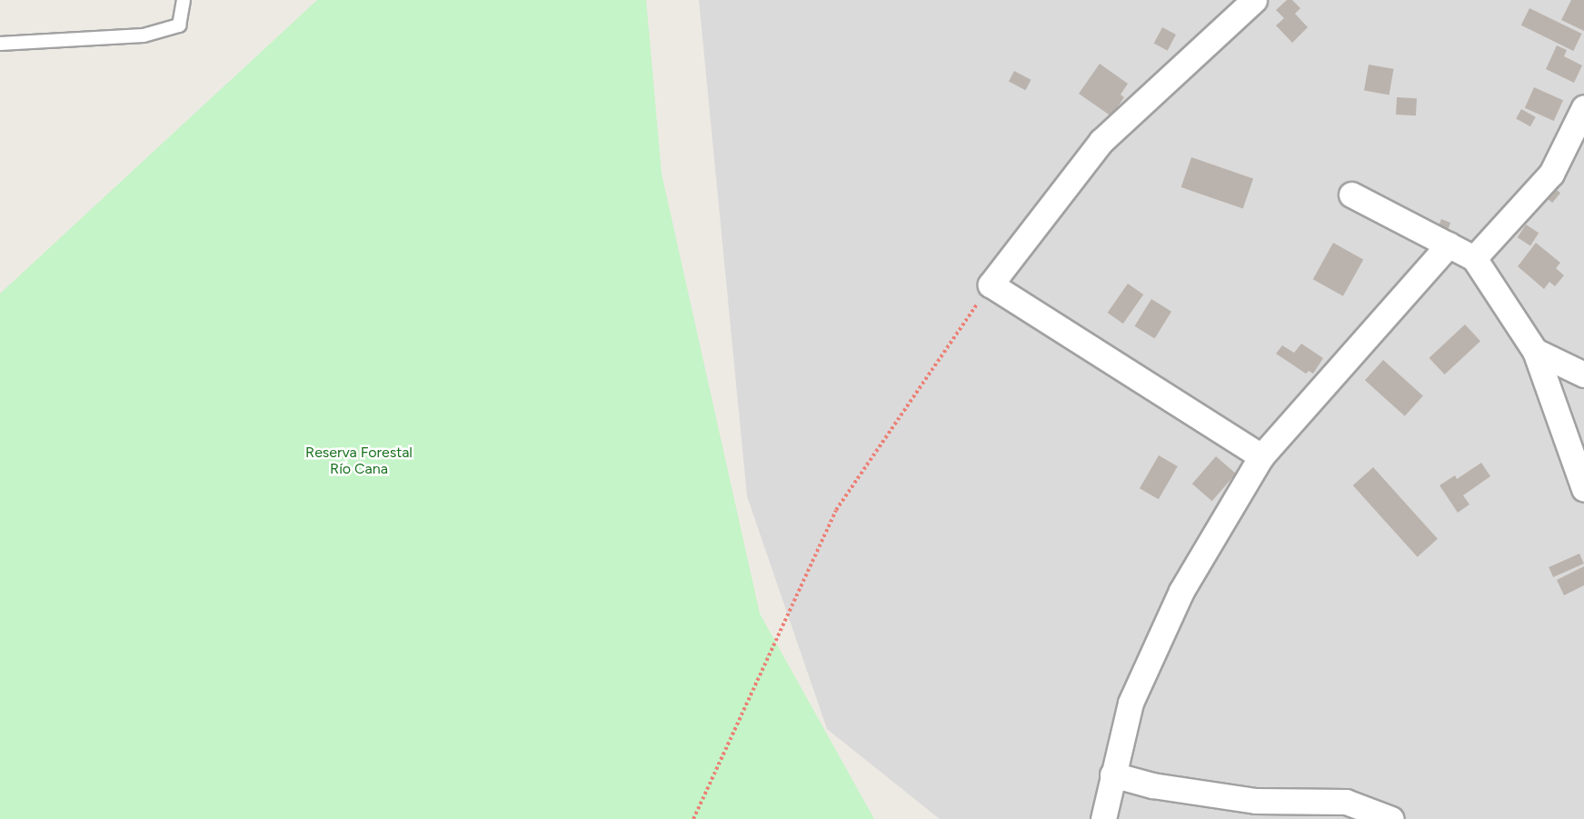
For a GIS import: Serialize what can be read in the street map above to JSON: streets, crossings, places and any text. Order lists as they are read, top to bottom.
{
  "parks": ["Reserva Forestal Río Cana"]
}
